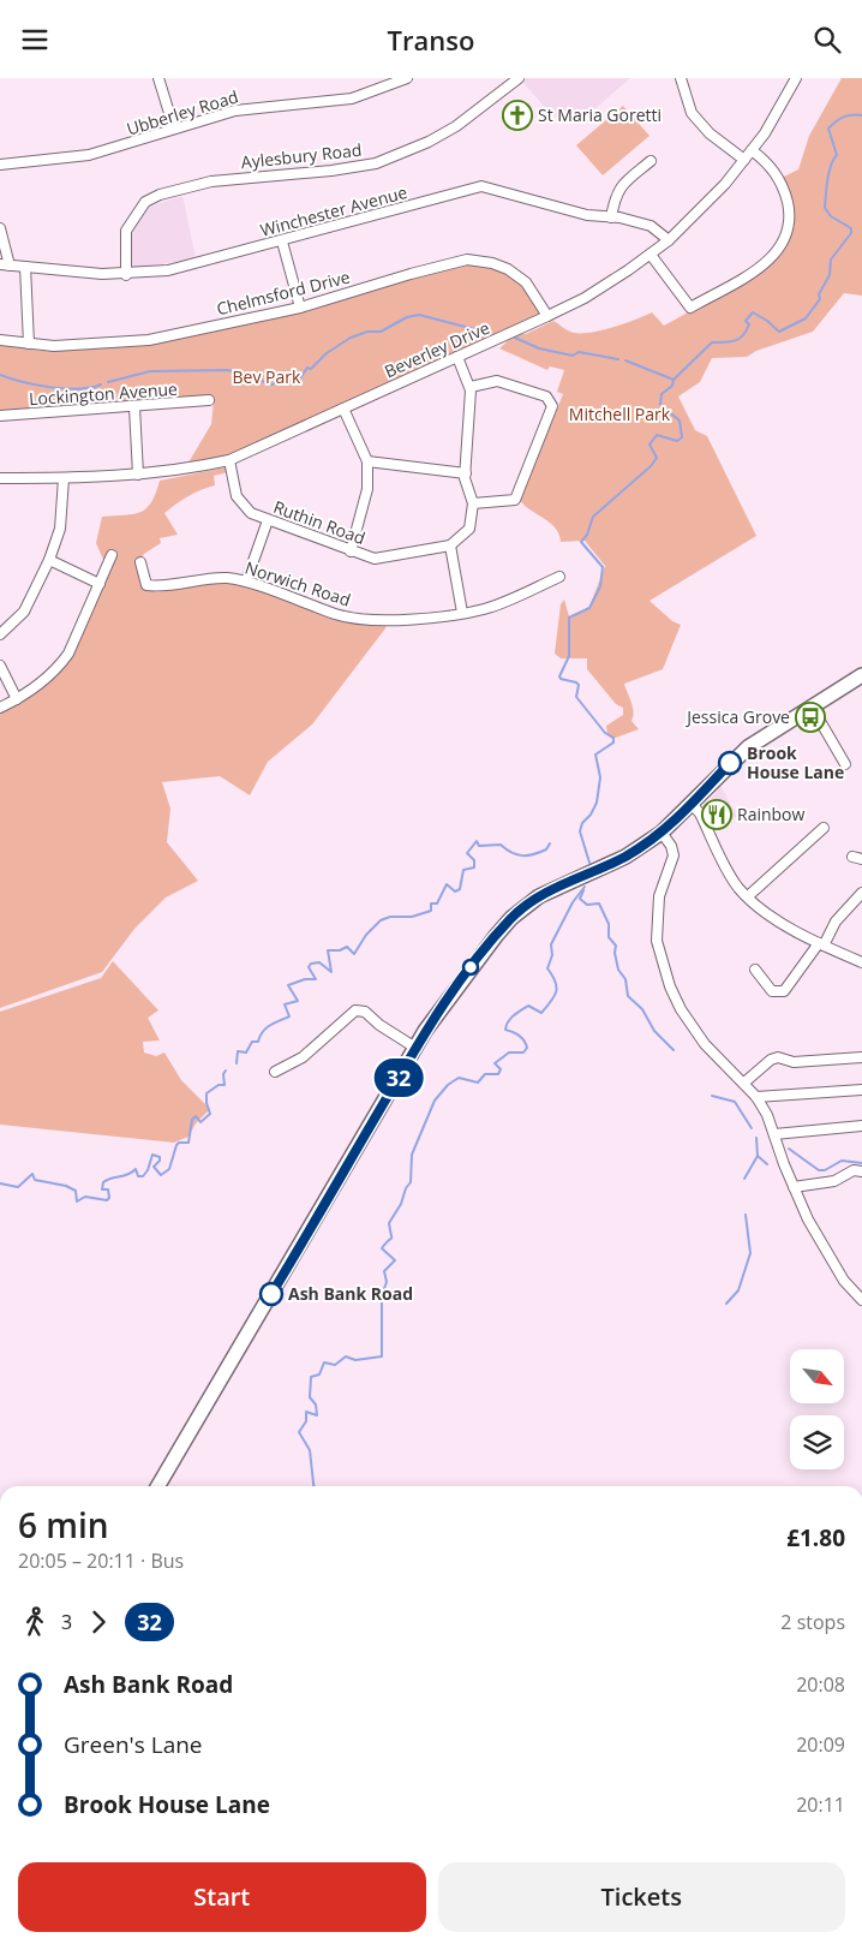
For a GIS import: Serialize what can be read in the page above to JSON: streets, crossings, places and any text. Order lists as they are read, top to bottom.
{
  "streets": {
    "street": [
      "Ubberley Road",
      "Aylesbury Road",
      "Winchester Avenue",
      "Chelmsford Drive",
      "Beverley Drive",
      "Lockington Avenue",
      "Ruthin Road",
      "Norwich Road"
    ]
  },
  "crossings": [
    ["Aylesbury Road", "Winchester Avenue"],
    ["Winchester Avenue", "Beverley Drive"],
    ["Chelmsford Drive", "Beverley Drive"],
    ["Beverley Drive", "Ruthin Road"]
  ],
  "parks": ["Bev Park", "Mitchell Park"],
  "places": {
    "church": ["St Maria Goretti"],
    "bus stop": ["Jessica Grove"],
    "other": ["Brook House Lane", "Ash Bank Road"],
    "restaurant": ["Rainbow"]
  },
  "lines": ["bus line 32"],
  "north": "bottom right",
  "page": {
    "header": "Transo",
    "on_map": "32",
    "heading": ["6 min", "20:05 – 20:11 · Bus", "£1.80"],
    "legs": ["3", "32", "2 stops"],
    "list": [
      {
        "name": "Ash Bank Road",
        "value": "20:08"
      },
      {
        "name": "Green's Lane",
        "value": "20:09"
      },
      {
        "name": "Brook House Lane",
        "value": "20:11"
      }
    ],
    "buttons": ["Start", "Tickets"]
  }
}
